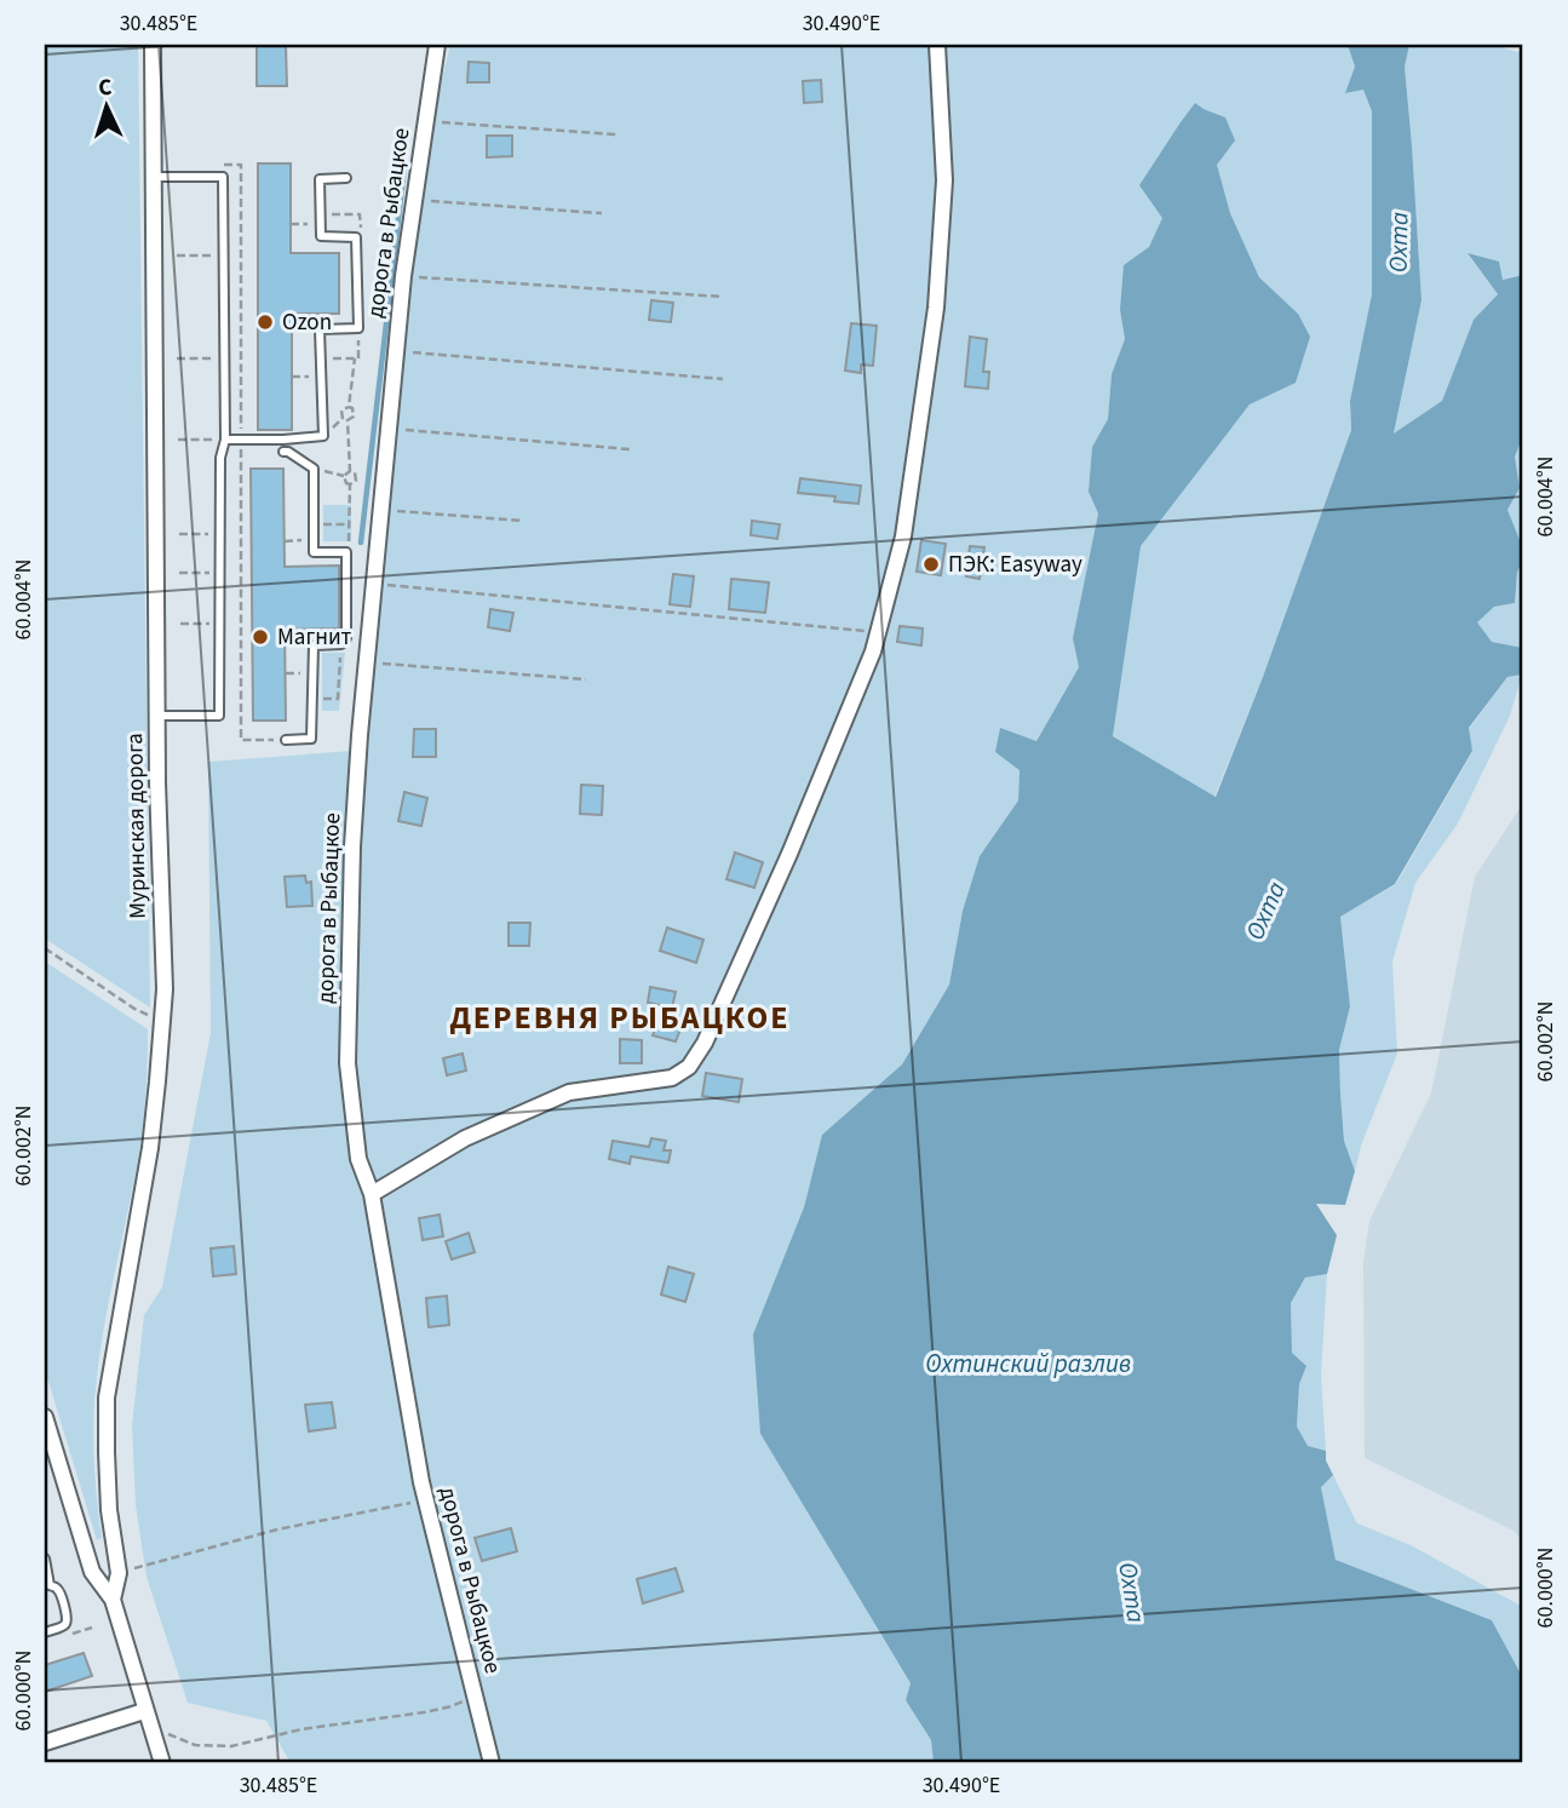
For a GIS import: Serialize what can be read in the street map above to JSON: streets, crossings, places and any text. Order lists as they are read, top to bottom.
{
  "streets": {
    "street": ["дорога в Рыбацкое", "Муринская дорога"]
  },
  "districts": ["ДЕРЕВНЯ РЫБАЦКОЕ"],
  "water": ["Охта", "Охтинский разлив"],
  "places": ["Ozon", "ПЭК: Easyway", "Магнит"],
  "north": "top",
  "coordinates": [
    "30.485°E",
    "30.490°E",
    "60.004°N",
    "60.002°N",
    "60.000°N"
  ]
}
